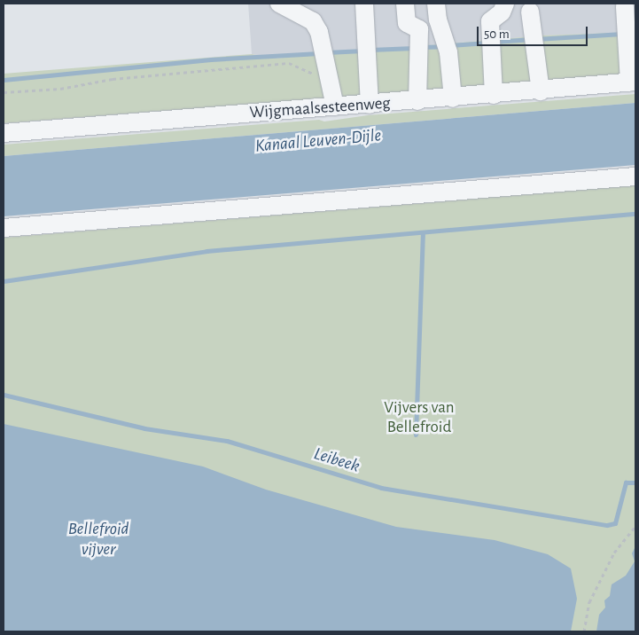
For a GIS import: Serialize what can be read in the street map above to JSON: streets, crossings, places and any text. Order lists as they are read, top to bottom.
{
  "streets": {
    "street": ["Wijgmaalsesteenweg"]
  },
  "water": ["Kanaal Leuven-Dijle", "Leibeek", "Bellefroid vijver"],
  "parks": ["Vijvers van Bellefroid"],
  "scale_bar": "50 m"
}
